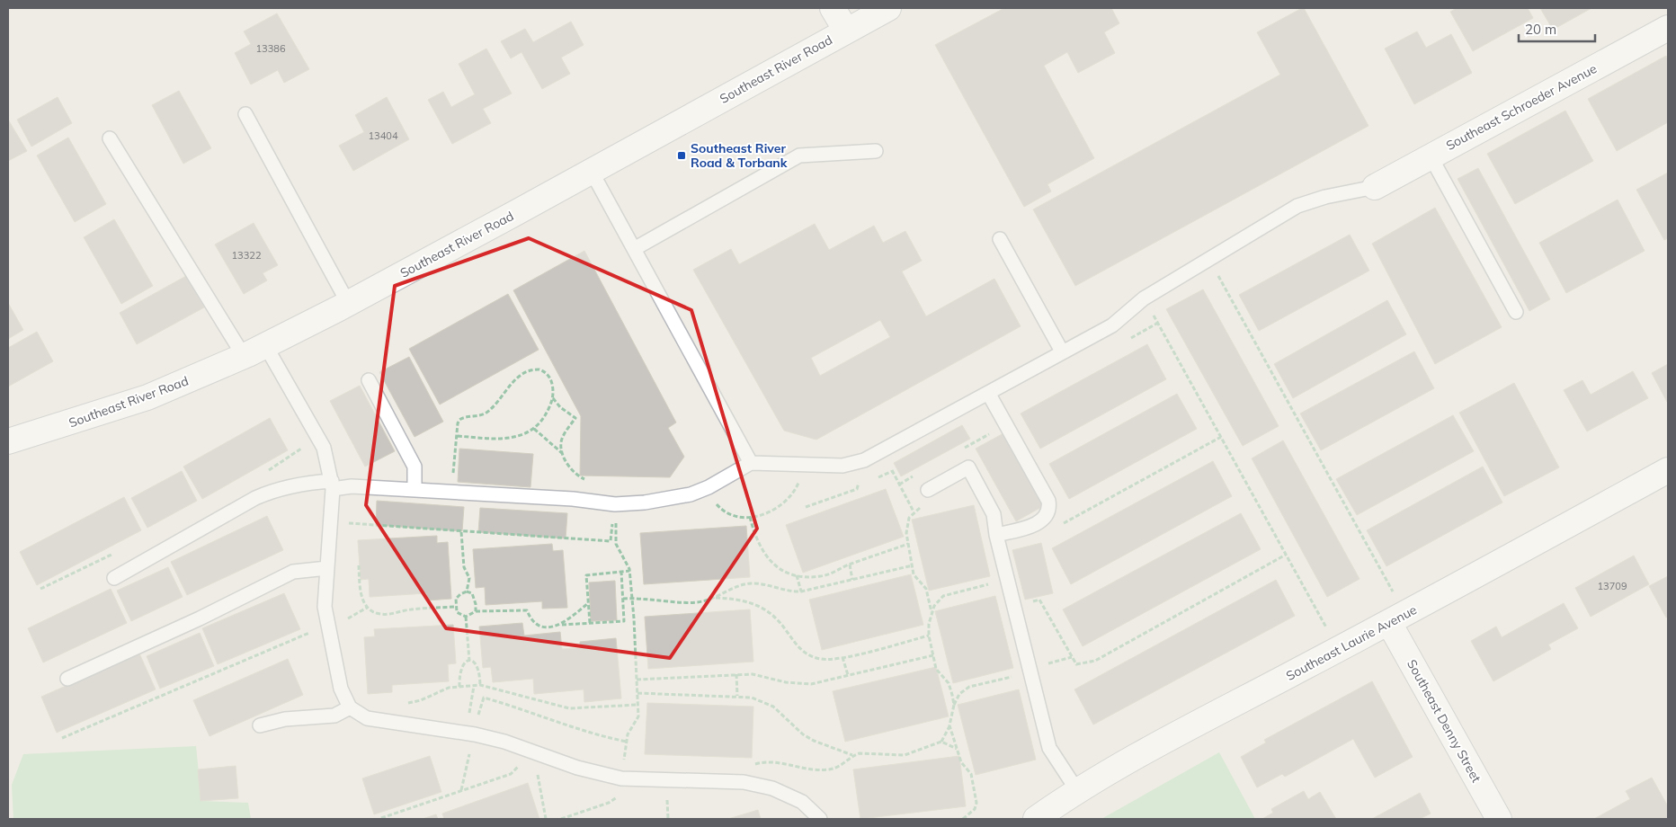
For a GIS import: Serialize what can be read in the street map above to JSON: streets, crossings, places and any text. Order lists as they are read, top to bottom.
{
  "streets": {
    "street": [
      "Southeast River Road",
      "Southeast Schroeder Avenue",
      "Southeast Laurie Avenue",
      "Southeast Denny Street"
    ]
  },
  "crossings": [
    ["Southeast Laurie Avenue", "Southeast Denny Street"]
  ],
  "places": {
    "transit": ["Southeast River Road & Torbank"]
  },
  "house_numbers": [
    "13386",
    "13404",
    "13322",
    "13709"
  ],
  "scale_bar": "20 m"
}
